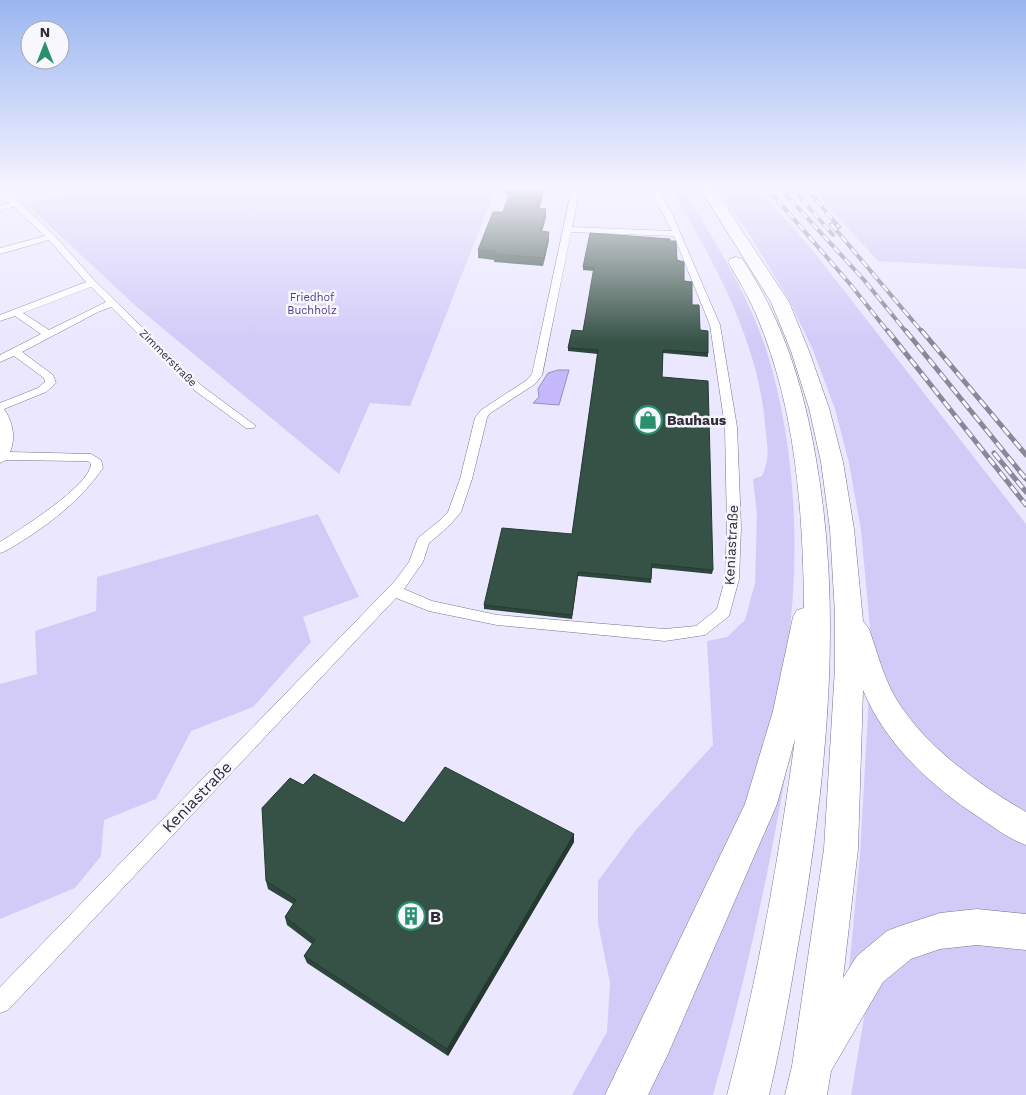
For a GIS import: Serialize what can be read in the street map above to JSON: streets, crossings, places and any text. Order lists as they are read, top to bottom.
{
  "streets": {
    "street": ["Zimmerstraße", "Keniastraße"]
  },
  "parks": ["Friedhof Buchholz"],
  "places": {
    "shop": ["Bauhaus"],
    "building": ["B"]
  },
  "north": "top"
}
